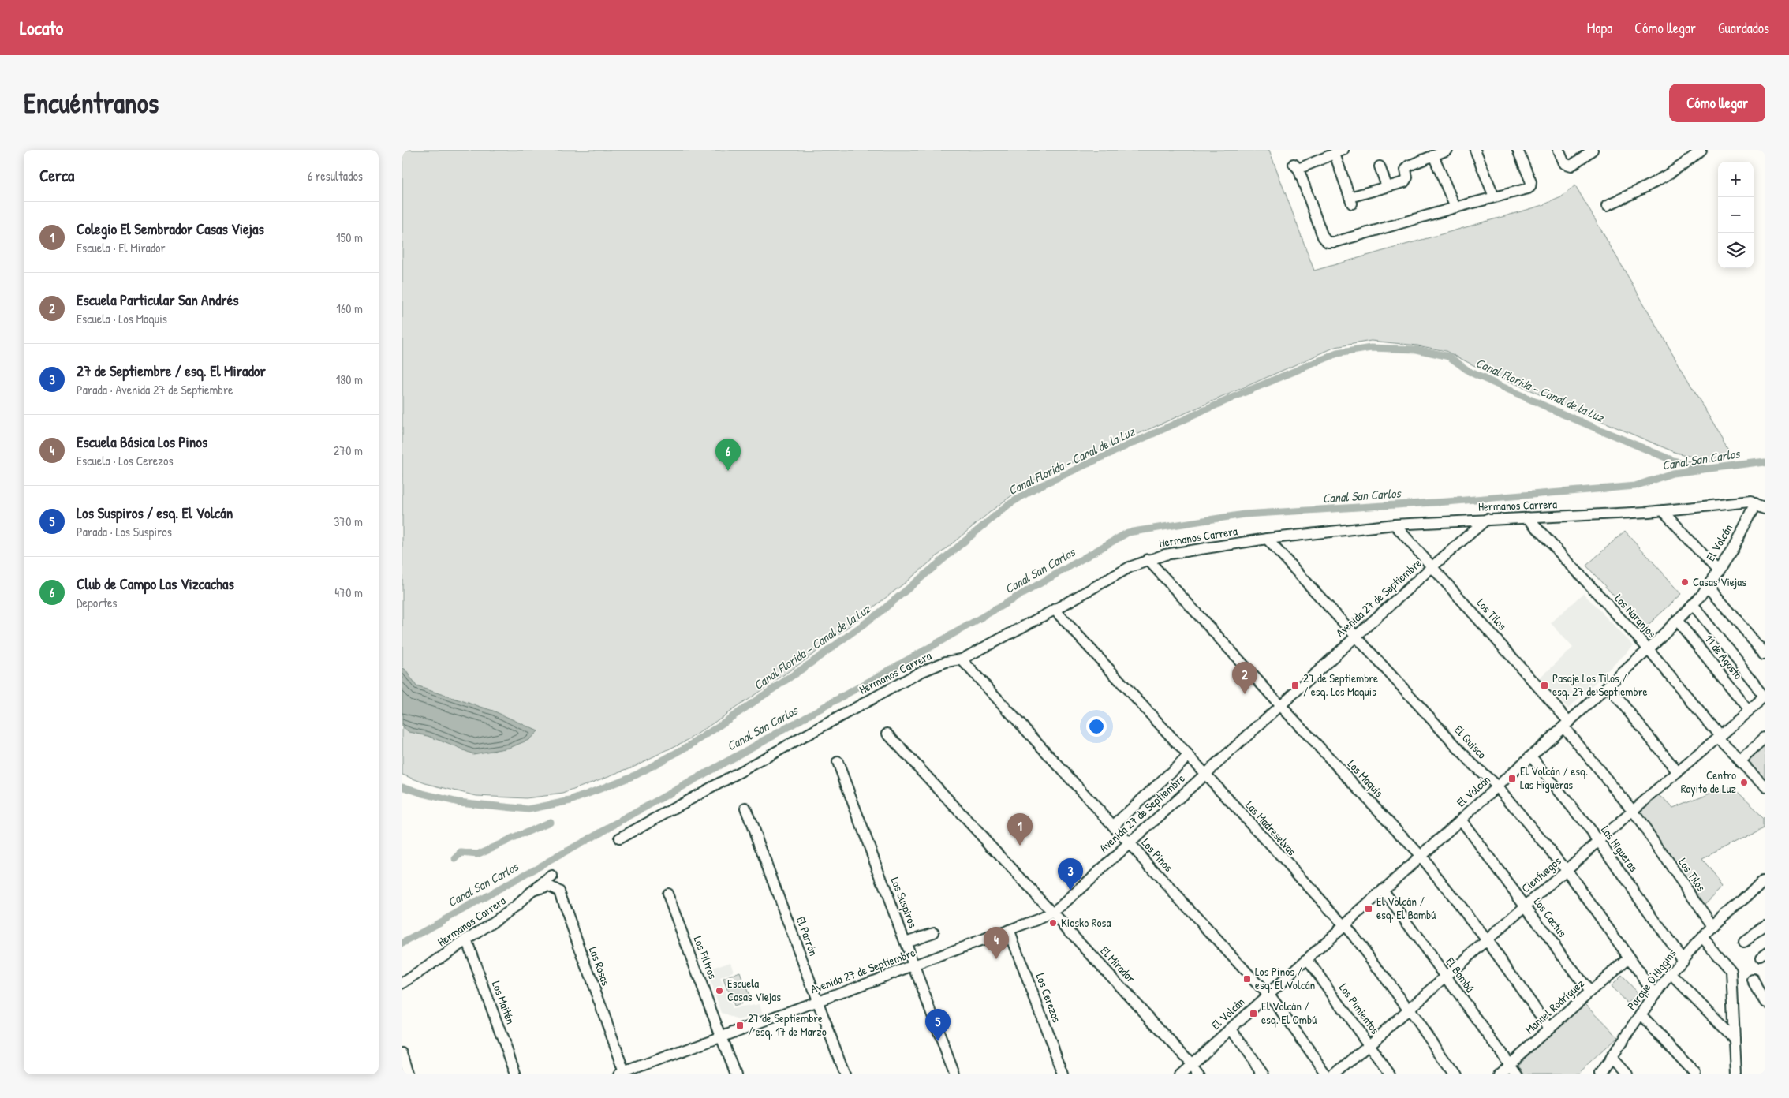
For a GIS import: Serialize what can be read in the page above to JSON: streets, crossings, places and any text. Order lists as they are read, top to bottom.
{
  "streets": {
    "street": [
      "Hermanos Carrera",
      "El Volcán",
      "Avenida 27 de Septiembre",
      "Los Tilos",
      "Los Naranjos",
      "11 de Agosto",
      "El Quisco",
      "Los Maquis",
      "Las Madreselvas",
      "Las Higueras",
      "Los Pinos",
      "Cienfuegos",
      "Los Suspiros",
      "Los Cactus",
      "El Parrón",
      "Los Filtros",
      "El Mirador",
      "Las Rosas",
      "El Bambú",
      "Parque O'Higgins",
      "Los Cerezos",
      "Los Maitén",
      "Manuel Rodríguez",
      "Los Pimientos"
    ]
  },
  "crossings": [
    ["Hermanos Carrera", "El Volcán"],
    ["Hermanos Carrera", "Avenida 27 de Septiembre"],
    ["Hermanos Carrera", "Los Tilos"],
    ["Hermanos Carrera", "Los Naranjos"],
    ["Hermanos Carrera", "El Quisco"],
    ["Hermanos Carrera", "Los Maquis"],
    ["Hermanos Carrera", "Las Madreselvas"],
    ["Hermanos Carrera", "Los Pinos"],
    ["Hermanos Carrera", "Las Rosas"],
    ["Hermanos Carrera", "Los Maitén"],
    ["El Volcán", "Los Tilos"],
    ["El Volcán", "Los Naranjos"],
    ["El Volcán", "11 de Agosto"],
    ["El Volcán", "El Quisco"],
    ["El Volcán", "Los Maquis"],
    ["El Volcán", "Las Madreselvas"],
    ["El Volcán", "Las Higueras"],
    ["El Volcán", "Los Pinos"],
    ["El Volcán", "Los Cactus"],
    ["El Volcán", "El Mirador"],
    ["El Volcán", "El Bambú"],
    ["El Volcán", "Los Pimientos"],
    ["Avenida 27 de Septiembre", "Los Tilos"],
    ["Avenida 27 de Septiembre", "El Quisco"],
    ["Avenida 27 de Septiembre", "Los Maquis"],
    ["Avenida 27 de Septiembre", "Las Madreselvas"],
    ["Avenida 27 de Septiembre", "Los Pinos"],
    ["Avenida 27 de Septiembre", "Los Suspiros"],
    ["Avenida 27 de Septiembre", "El Parrón"],
    ["Avenida 27 de Septiembre", "Los Filtros"],
    ["Avenida 27 de Septiembre", "El Mirador"],
    ["Avenida 27 de Septiembre", "Las Rosas"],
    ["Avenida 27 de Septiembre", "Los Cerezos"],
    ["Los Tilos", "Cienfuegos"],
    ["Los Tilos", "Parque O'Higgins"],
    ["Los Naranjos", "Cienfuegos"],
    ["11 de Agosto", "Cienfuegos"],
    ["El Quisco", "Cienfuegos"],
    ["El Quisco", "Parque O'Higgins"],
    ["El Quisco", "Manuel Rodríguez"],
    ["Los Maquis", "Cienfuegos"],
    ["Los Maquis", "Manuel Rodríguez"],
    ["Las Madreselvas", "Cienfuegos"],
    ["Las Higueras", "Cienfuegos"],
    ["Las Higueras", "Parque O'Higgins"],
    ["Cienfuegos", "Los Cactus"],
    ["Cienfuegos", "El Bambú"],
    ["Cienfuegos", "Los Pimientos"],
    ["Los Cactus", "Manuel Rodríguez"],
    ["El Bambú", "Manuel Rodríguez"]
  ],
  "water": ["Canal Florida - Canal de la Luz", "Canal San Carlos"],
  "places": {
    "other": [
      "Casas Viejas",
      "Centro Rayito de Luz",
      "Kiosko Rosa",
      "Escuela Casas Viejas"
    ],
    "transit": [
      "27 de Septiembre / esq. Los Maquis",
      "Pasaje Los Tilos / esq. 27 de Septiembre",
      "El Volcán / esq. Las Higueras",
      "El Volcán / esq. El Bambú",
      "Los Pinos / esq. El Volcán",
      "El Volcán / esq. El Ombú",
      "27 de Septiembre / esq. 17 de Marzo"
    ]
  },
  "page": {
    "header": "Locato",
    "nav": ["Mapa", "Cómo llegar", "Guardados"],
    "buttons": "Cómo llegar",
    "title": "Encuéntranos",
    "heading": ["Cerca", "6 resultados"],
    "map_buttons": ["+", "−"],
    "list": [
      {
        "mark": "1",
        "name": "Colegio El Sembrador Casas Viejas",
        "note": "Escuela · El Mirador",
        "value": "150 m"
      },
      {
        "mark": "2",
        "name": "Escuela Particular San Andrés",
        "note": "Escuela · Los Maquis",
        "value": "160 m"
      },
      {
        "mark": "3",
        "name": "27 de Septiembre / esq. El Mirador",
        "note": "Parada · Avenida 27 de Septiembre",
        "value": "180 m"
      },
      {
        "mark": "4",
        "name": "Escuela Básica Los Pinos",
        "note": "Escuela · Los Cerezos",
        "value": "270 m"
      },
      {
        "mark": "5",
        "name": "Los Suspiros / esq. El Volcán",
        "note": "Parada · Los Suspiros",
        "value": "370 m"
      },
      {
        "mark": "6",
        "name": "Club de Campo Las Vizcachas",
        "note": "Deportes",
        "value": "470 m"
      }
    ],
    "pins": [
      "6",
      "2",
      "1",
      "3",
      "4",
      "5"
    ]
  }
}
